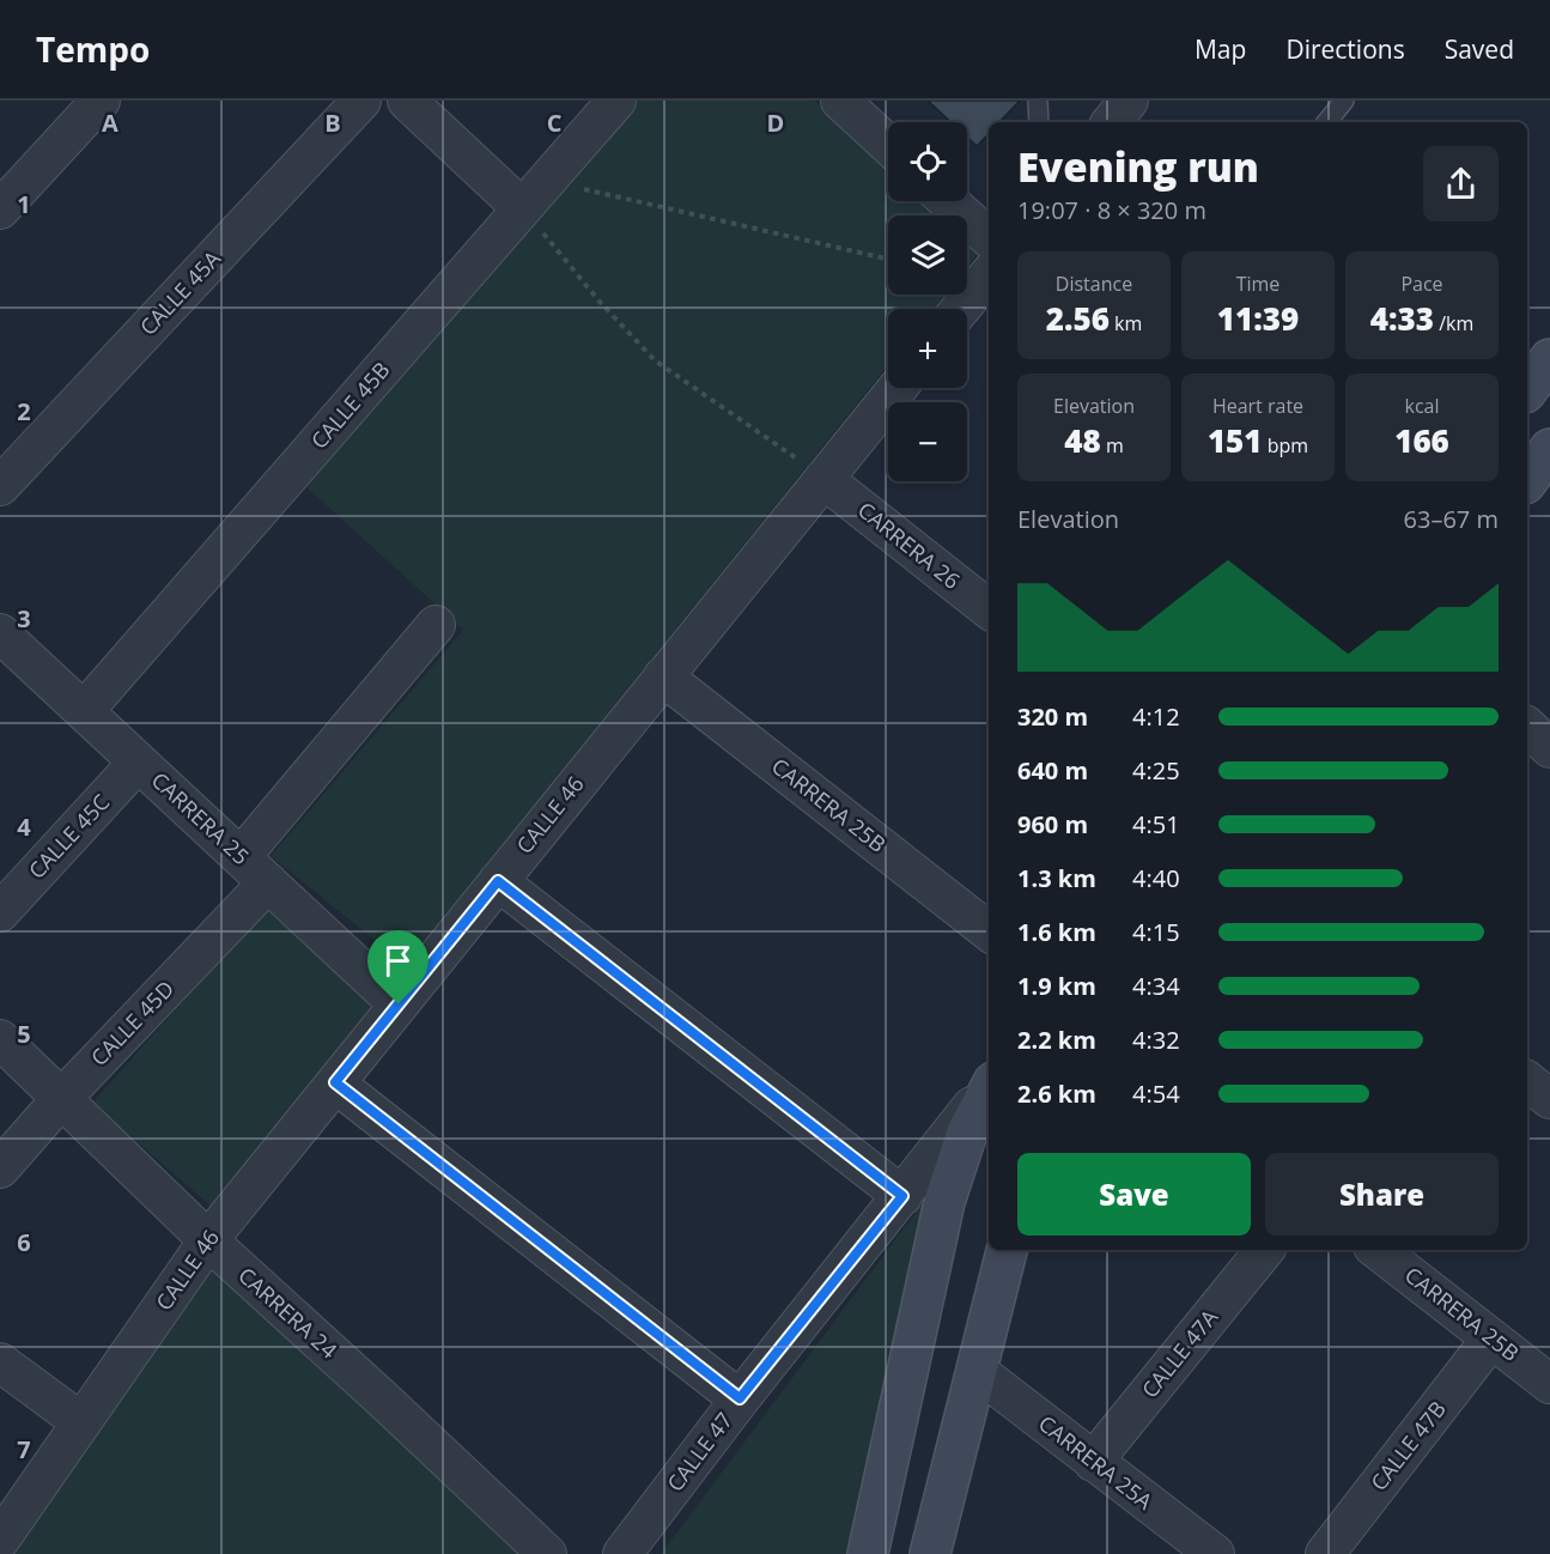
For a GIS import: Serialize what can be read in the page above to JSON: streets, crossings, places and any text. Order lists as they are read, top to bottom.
{
  "streets": {
    "main road": ["CALLE 47"],
    "street": [
      "CALLE 45A",
      "CALLE 45B",
      "CARRERA 26",
      "CARRERA 25B",
      "CALLE 46",
      "CARRERA 25",
      "CALLE 45C",
      "CALLE 45D",
      "CARRERA 24",
      "CALLE 47A",
      "CALLE 47B",
      "CARRERA 25A"
    ]
  },
  "crossings": [
    ["CALLE 45B", "CARRERA 25"],
    ["CARRERA 26", "CALLE 46"],
    ["CARRERA 25B", "CALLE 46"],
    ["CARRERA 25B", "CALLE 47B"],
    ["CALLE 46", "CARRERA 25"],
    ["CALLE 46", "CARRERA 24"],
    ["CARRERA 25", "CALLE 45C"],
    ["CARRERA 25", "CALLE 45D"],
    ["CALLE 45D", "CARRERA 24"],
    ["CALLE 47A", "CARRERA 25A"]
  ],
  "page": {
    "header": "Tempo",
    "nav": ["Map", "Directions", "Saved"],
    "map_buttons": ["+", "−"],
    "heading": ["Evening run", "19:07 · 8 × 320 m"],
    "stats": [
      ["Distance", "2.56 km"],
      ["Time", "11:39"],
      ["Pace", "4:33 /km"],
      ["Elevation", "48 m"],
      ["Heart rate", "151 bpm"],
      ["kcal", "166"]
    ],
    "chart": ["Elevation", "63–67 m"],
    "list": [
      {
        "name": "320 m",
        "note": "4:12"
      },
      {
        "name": "640 m",
        "note": "4:25"
      },
      {
        "name": "960 m",
        "note": "4:51"
      },
      {
        "name": "1.3 km",
        "note": "4:40"
      },
      {
        "name": "1.6 km",
        "note": "4:15"
      },
      {
        "name": "1.9 km",
        "note": "4:34"
      },
      {
        "name": "2.2 km",
        "note": "4:32"
      },
      {
        "name": "2.6 km",
        "note": "4:54"
      }
    ],
    "buttons": ["Save", "Share"]
  },
  "grid": {
    "columns": [
      "A",
      "B",
      "C",
      "D"
    ],
    "rows": [
      "1",
      "2",
      "3",
      "4",
      "5",
      "6",
      "7"
    ]
  }
}
